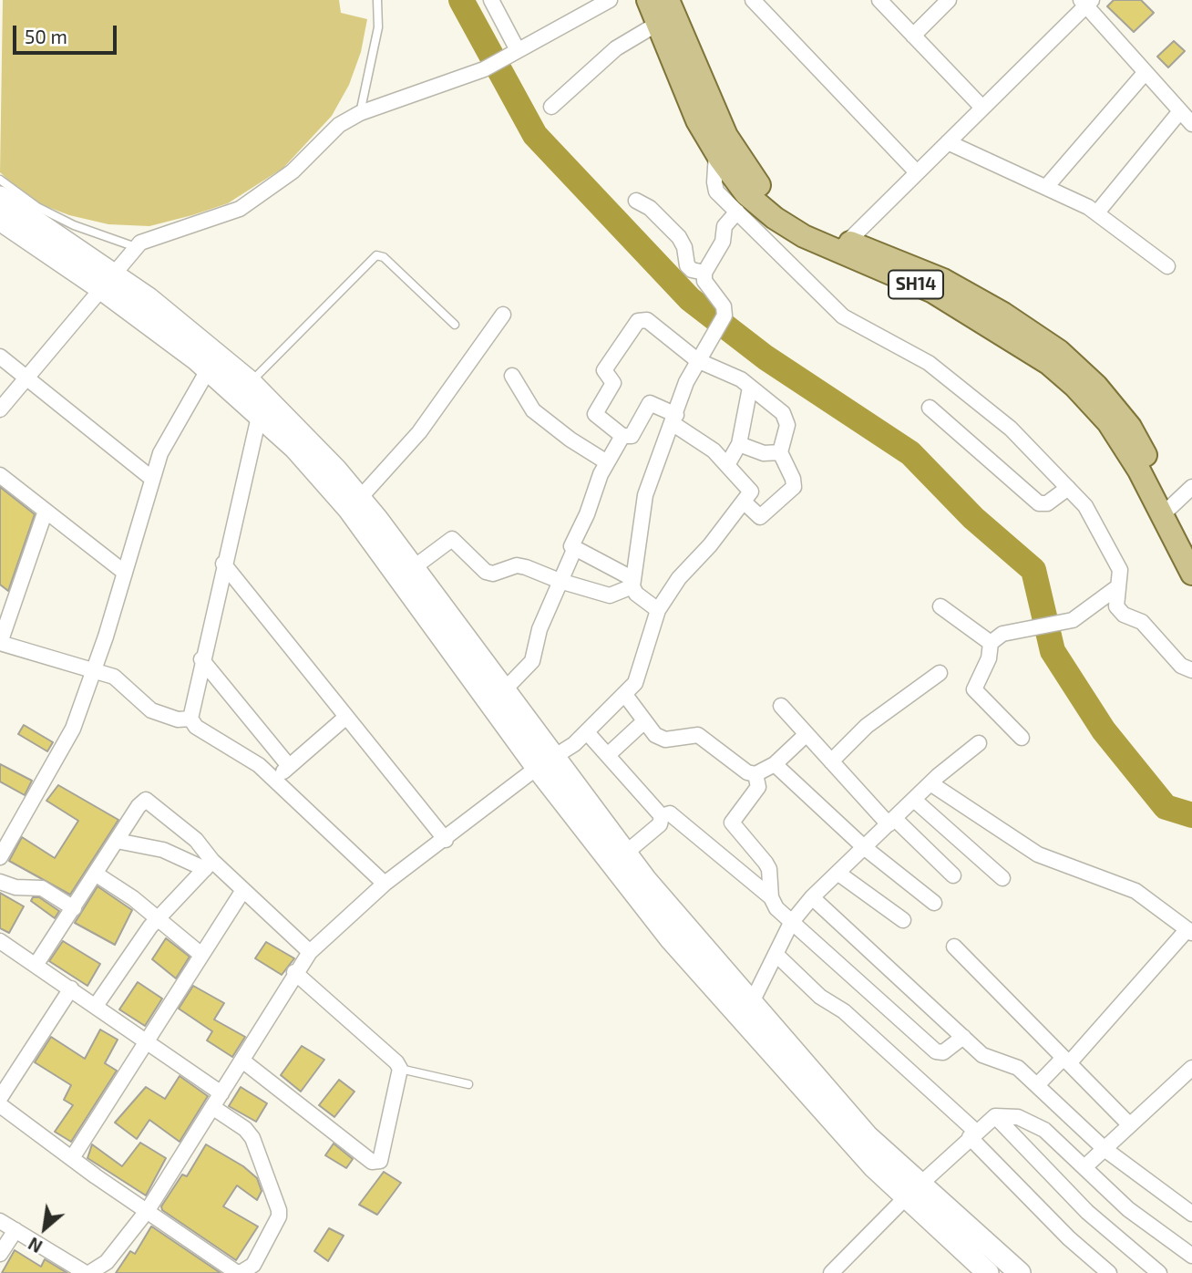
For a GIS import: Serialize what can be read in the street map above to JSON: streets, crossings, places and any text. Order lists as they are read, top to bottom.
{
  "streets": {
    "main road": ["SH14"]
  },
  "scale_bar": "50 m",
  "north": "bottom left"
}
